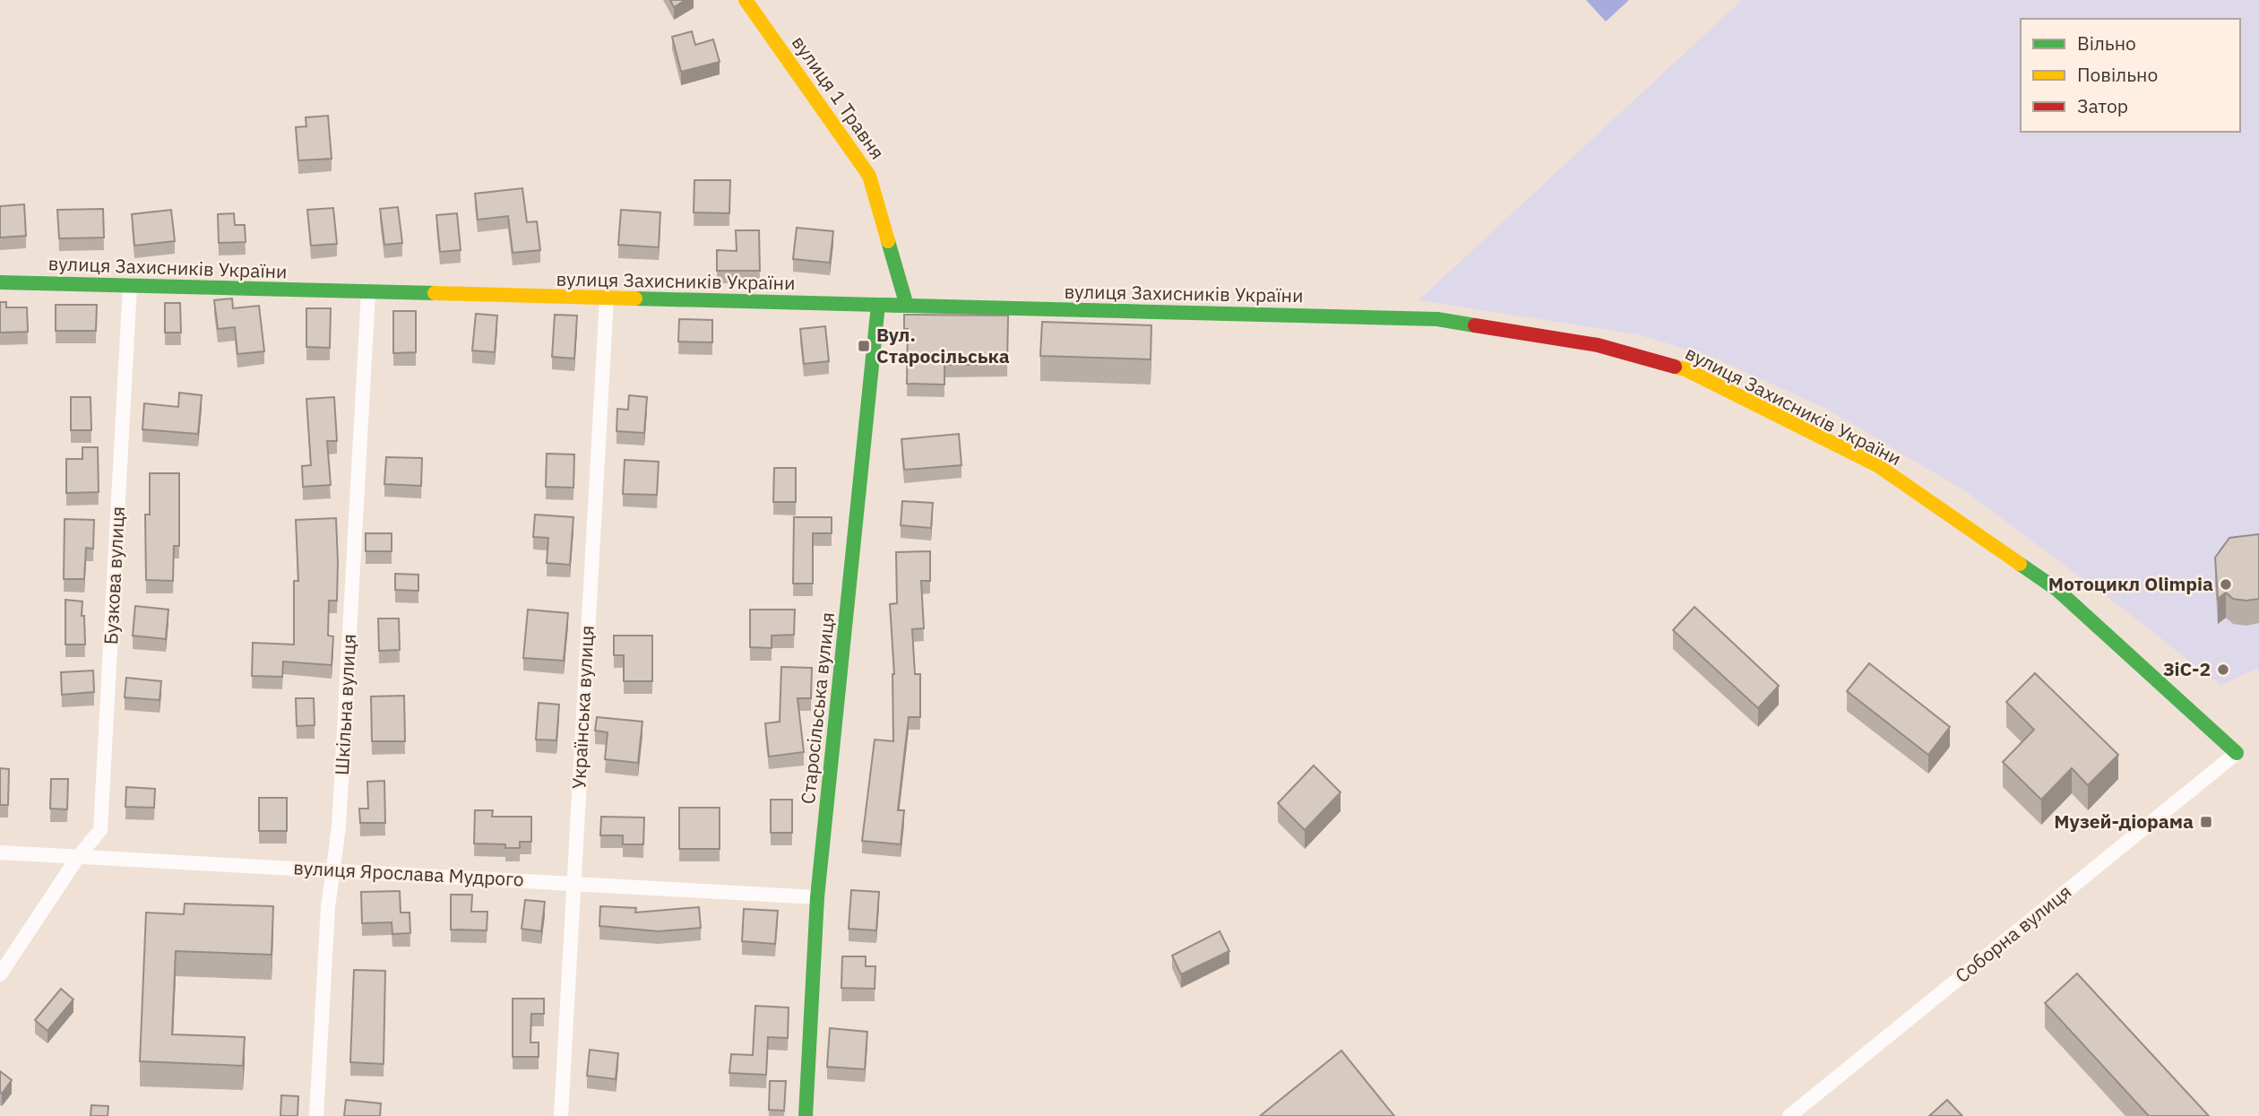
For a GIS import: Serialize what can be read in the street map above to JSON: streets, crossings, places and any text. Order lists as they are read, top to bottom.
{
  "streets": {
    "street": [
      "вулиця 1 Травня",
      "вулиця Захисників України",
      "Бузкова вулиця",
      "Шкільна вулиця",
      "Українська вулиця",
      "Старосільська вулиця",
      "вулиця Ярослава Мудрого",
      "Соборна вулиця"
    ]
  },
  "crossings": [
    ["вулиця 1 Травня", "вулиця Захисників України"],
    ["вулиця Захисників України", "Бузкова вулиця"],
    ["вулиця Захисників України", "Шкільна вулиця"],
    ["вулиця Захисників України", "Українська вулиця"],
    ["вулиця Захисників України", "Старосільська вулиця"],
    ["вулиця Захисників України", "Соборна вулиця"],
    ["Бузкова вулиця", "вулиця Ярослава Мудрого"],
    ["Шкільна вулиця", "вулиця Ярослава Мудрого"],
    ["Українська вулиця", "вулиця Ярослава Мудрого"],
    ["Старосільська вулиця", "вулиця Ярослава Мудрого"]
  ],
  "places": {
    "transit": ["Вул. Старосільська", "Музей-діорама"],
    "other": ["Мотоцикл Olimpia", "ЗіС-2"]
  },
  "legend": ["Вільно", "Повільно", "Затор"]
}
